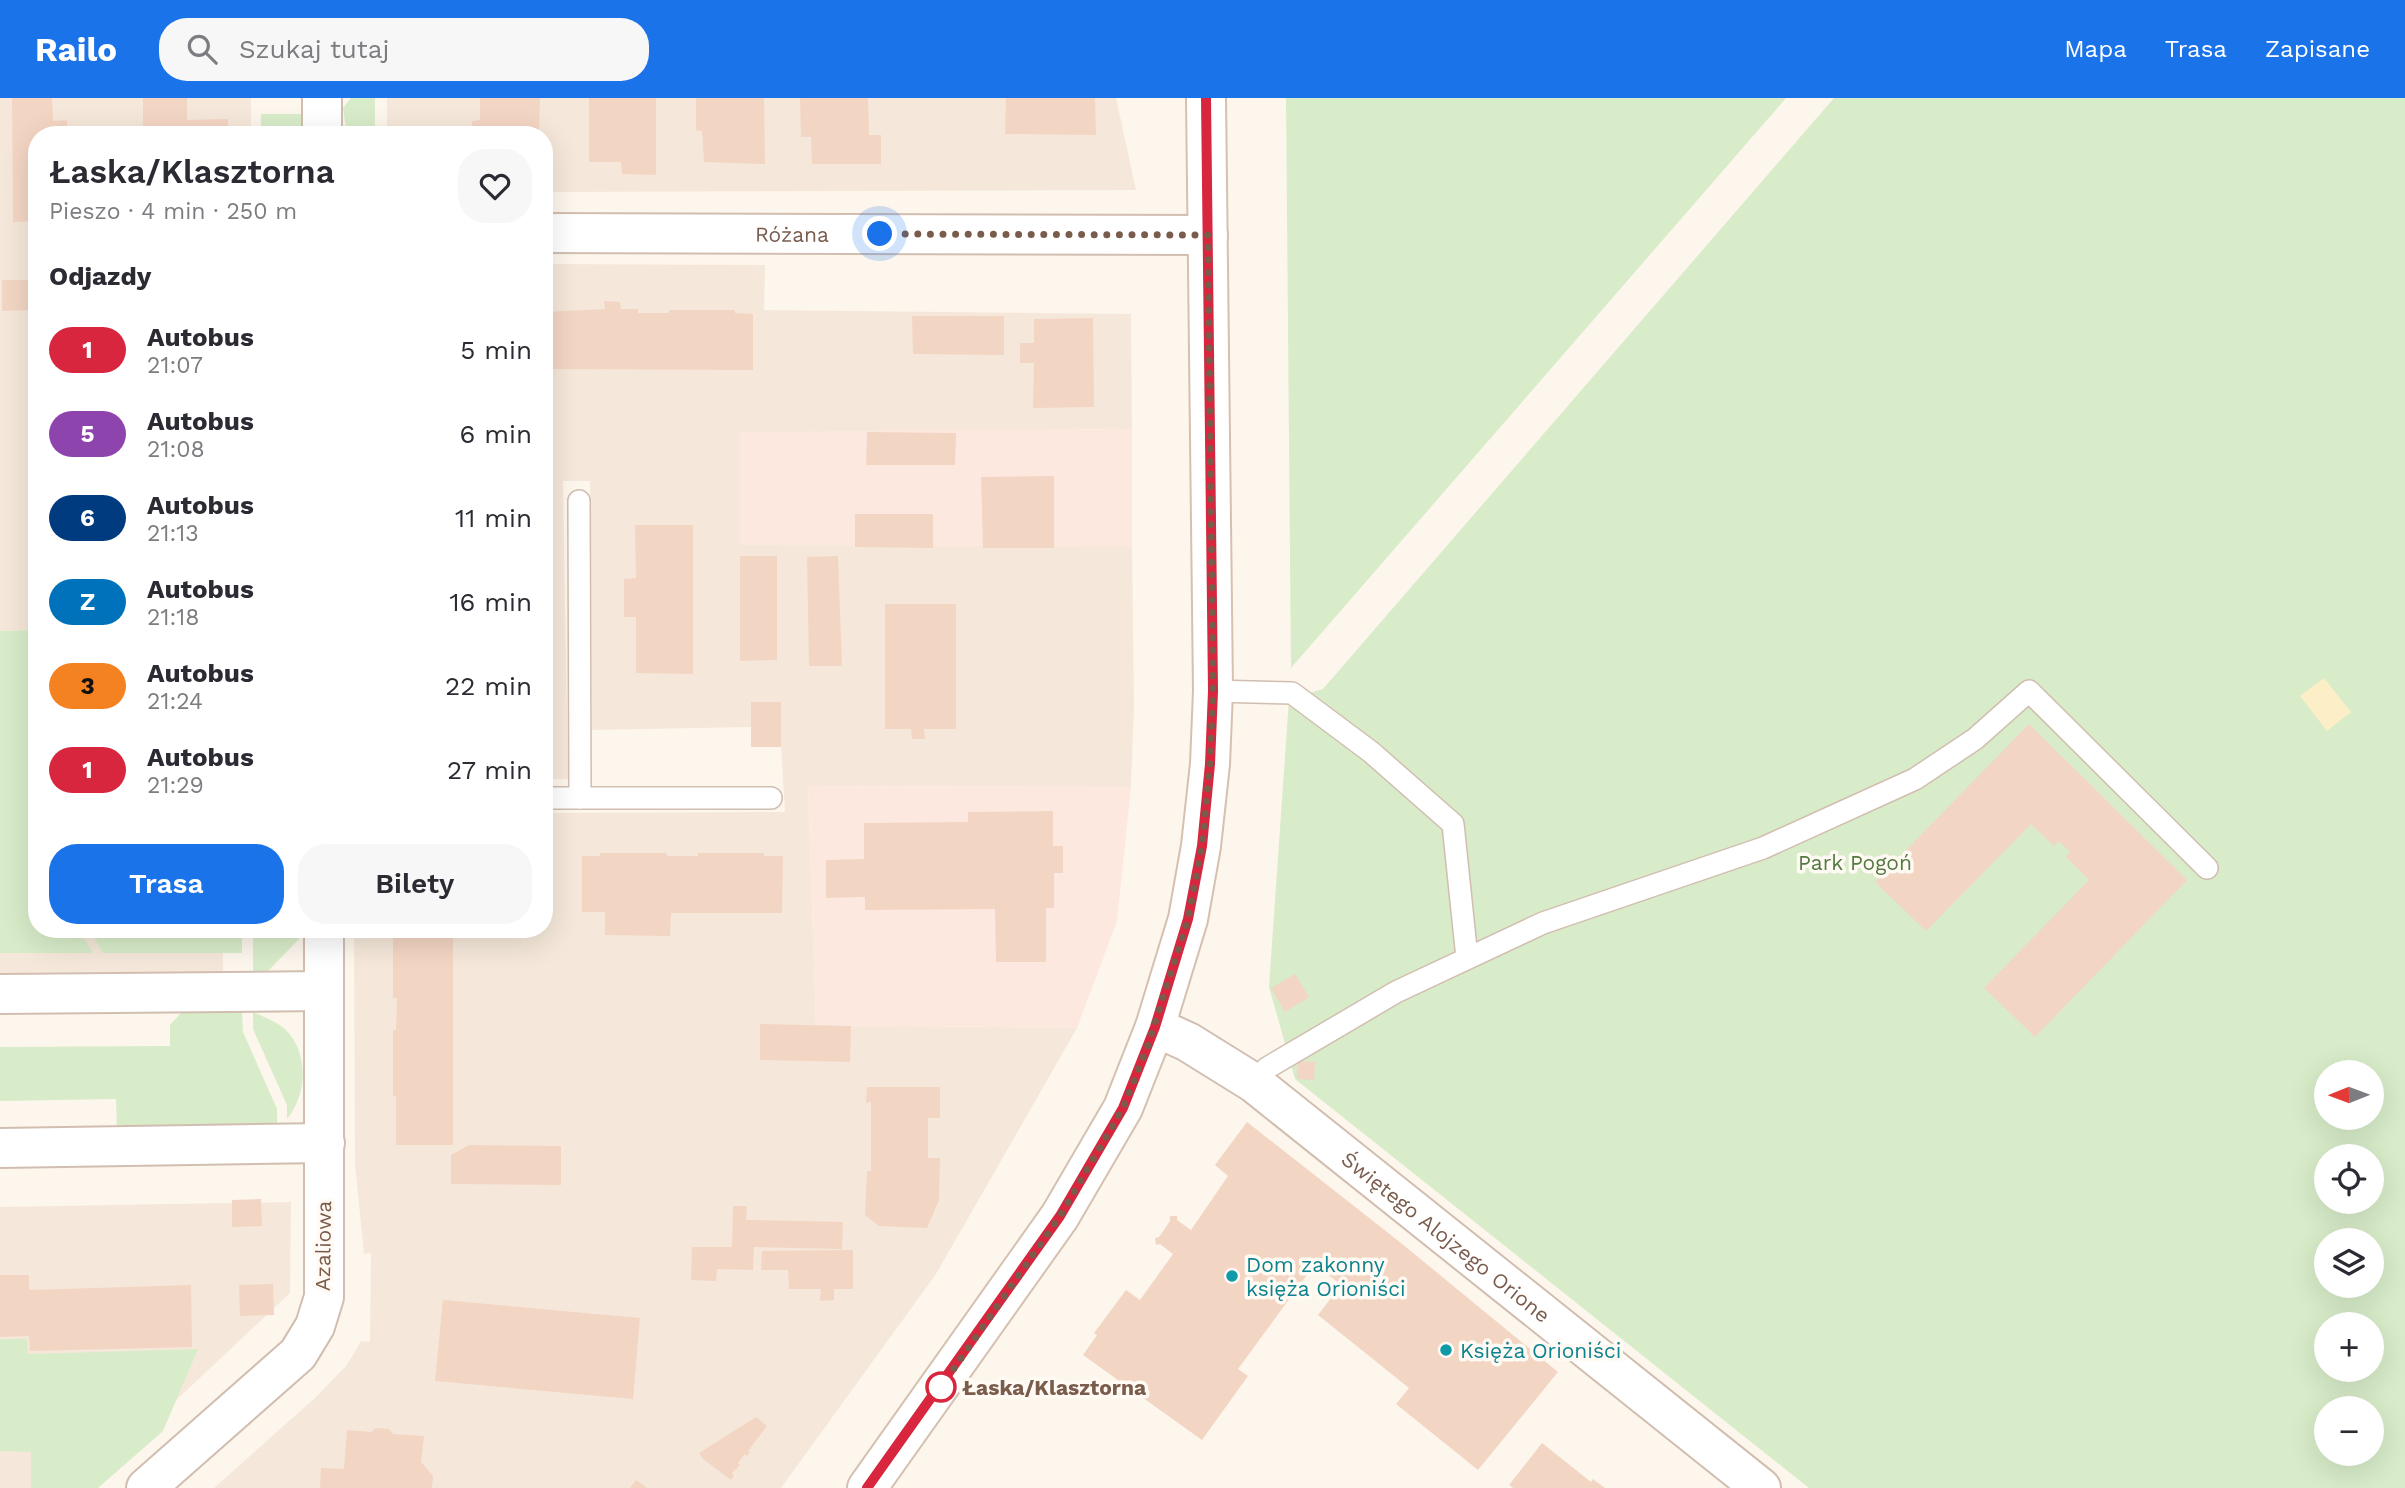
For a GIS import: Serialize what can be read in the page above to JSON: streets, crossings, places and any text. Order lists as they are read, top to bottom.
{
  "streets": {
    "street": ["Różana", "Świętego Alojzego Orione", "Azaliowa"]
  },
  "parks": ["Park Pogoń"],
  "places": ["Dom zakonny księża Orioniści", "Księża Orioniści", "Łaska/Klasztorna"],
  "lines": ["bus line 1"],
  "north": "left",
  "page": {
    "header": "Railo",
    "search": "Szukaj tutaj",
    "nav": ["Mapa", "Trasa", "Zapisane"],
    "heading": [
      ["Łaska/Klasztorna", "Pieszo · 4 min · 250 m"],
      "Odjazdy"
    ],
    "list": [
      {
        "mark": "1",
        "name": "Autobus",
        "note": "21:07",
        "value": "5 min"
      },
      {
        "mark": "5",
        "name": "Autobus",
        "note": "21:08",
        "value": "6 min"
      },
      {
        "mark": "6",
        "name": "Autobus",
        "note": "21:13",
        "value": "11 min"
      },
      {
        "mark": "Z",
        "name": "Autobus",
        "note": "21:18",
        "value": "16 min"
      },
      {
        "mark": "3",
        "name": "Autobus",
        "note": "21:24",
        "value": "22 min"
      },
      {
        "mark": "1",
        "name": "Autobus",
        "note": "21:29",
        "value": "27 min"
      }
    ],
    "buttons": ["Trasa", "Bilety"],
    "map_buttons": ["+", "−"]
  }
}
